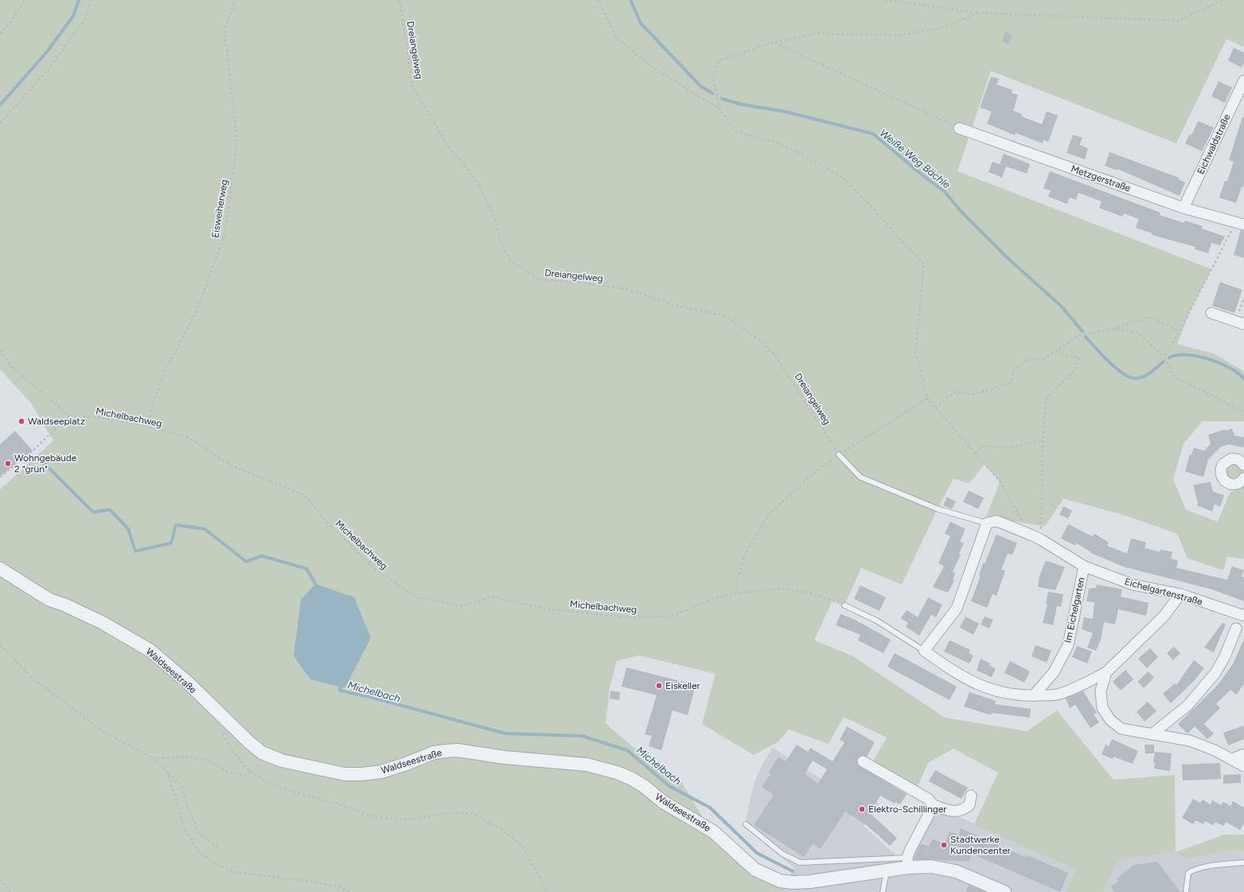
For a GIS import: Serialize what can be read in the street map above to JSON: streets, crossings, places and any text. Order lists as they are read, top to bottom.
{
  "streets": {
    "street": [
      "Eichwaldstraße",
      "Metzgerstraße",
      "Eichelgartenstraße",
      "Im Eichelgarten",
      "Waldseestraße"
    ],
    "path": ["Dreiangelweg", "Eisweiherweg", "Michelbachweg"]
  },
  "crossings": [
    ["Dreiangelweg", "Im Eichelgarten"],
    ["Eichwaldstraße", "Metzgerstraße"],
    ["Eisweiherweg", "Michelbachweg"],
    ["Eichelgartenstraße", "Im Eichelgarten"]
  ],
  "water": ["Weiße Weg Bächle", "Michelbach"],
  "places": [
    "Waldseeplatz",
    "Wohngebäude 2 \"grün\"",
    "Eiskeller",
    "Elektro-Schillinger",
    "Stadtwerke Kundencenter"
  ]
}
